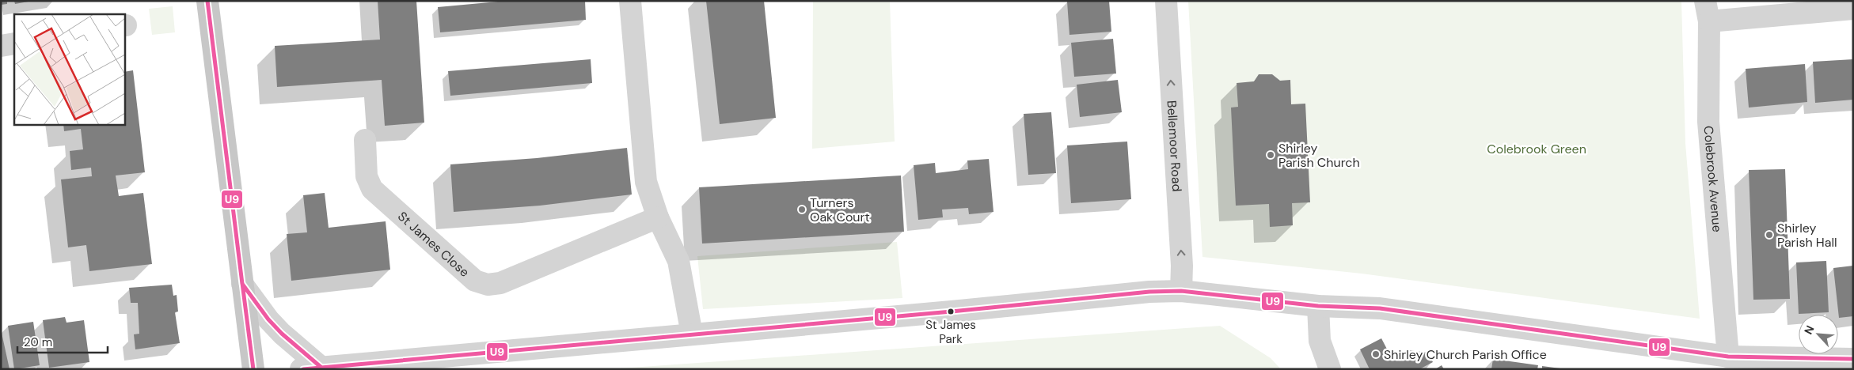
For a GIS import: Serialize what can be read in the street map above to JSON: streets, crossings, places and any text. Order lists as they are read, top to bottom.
{
  "streets": {
    "street": ["Bellemoor Road", "Colebrook Avenue", "St James Close"]
  },
  "one_way": ["Bellemoor Road"],
  "parks": ["Colebrook Green"],
  "places": [
    "Shirley Parish Church",
    "Turners Oak Court",
    "Shirley Parish Hall",
    "St James Park",
    "Shirley Church Parish Office"
  ],
  "lines": ["transit line U9"],
  "scale_bar": "20 m",
  "north": "top left"
}
